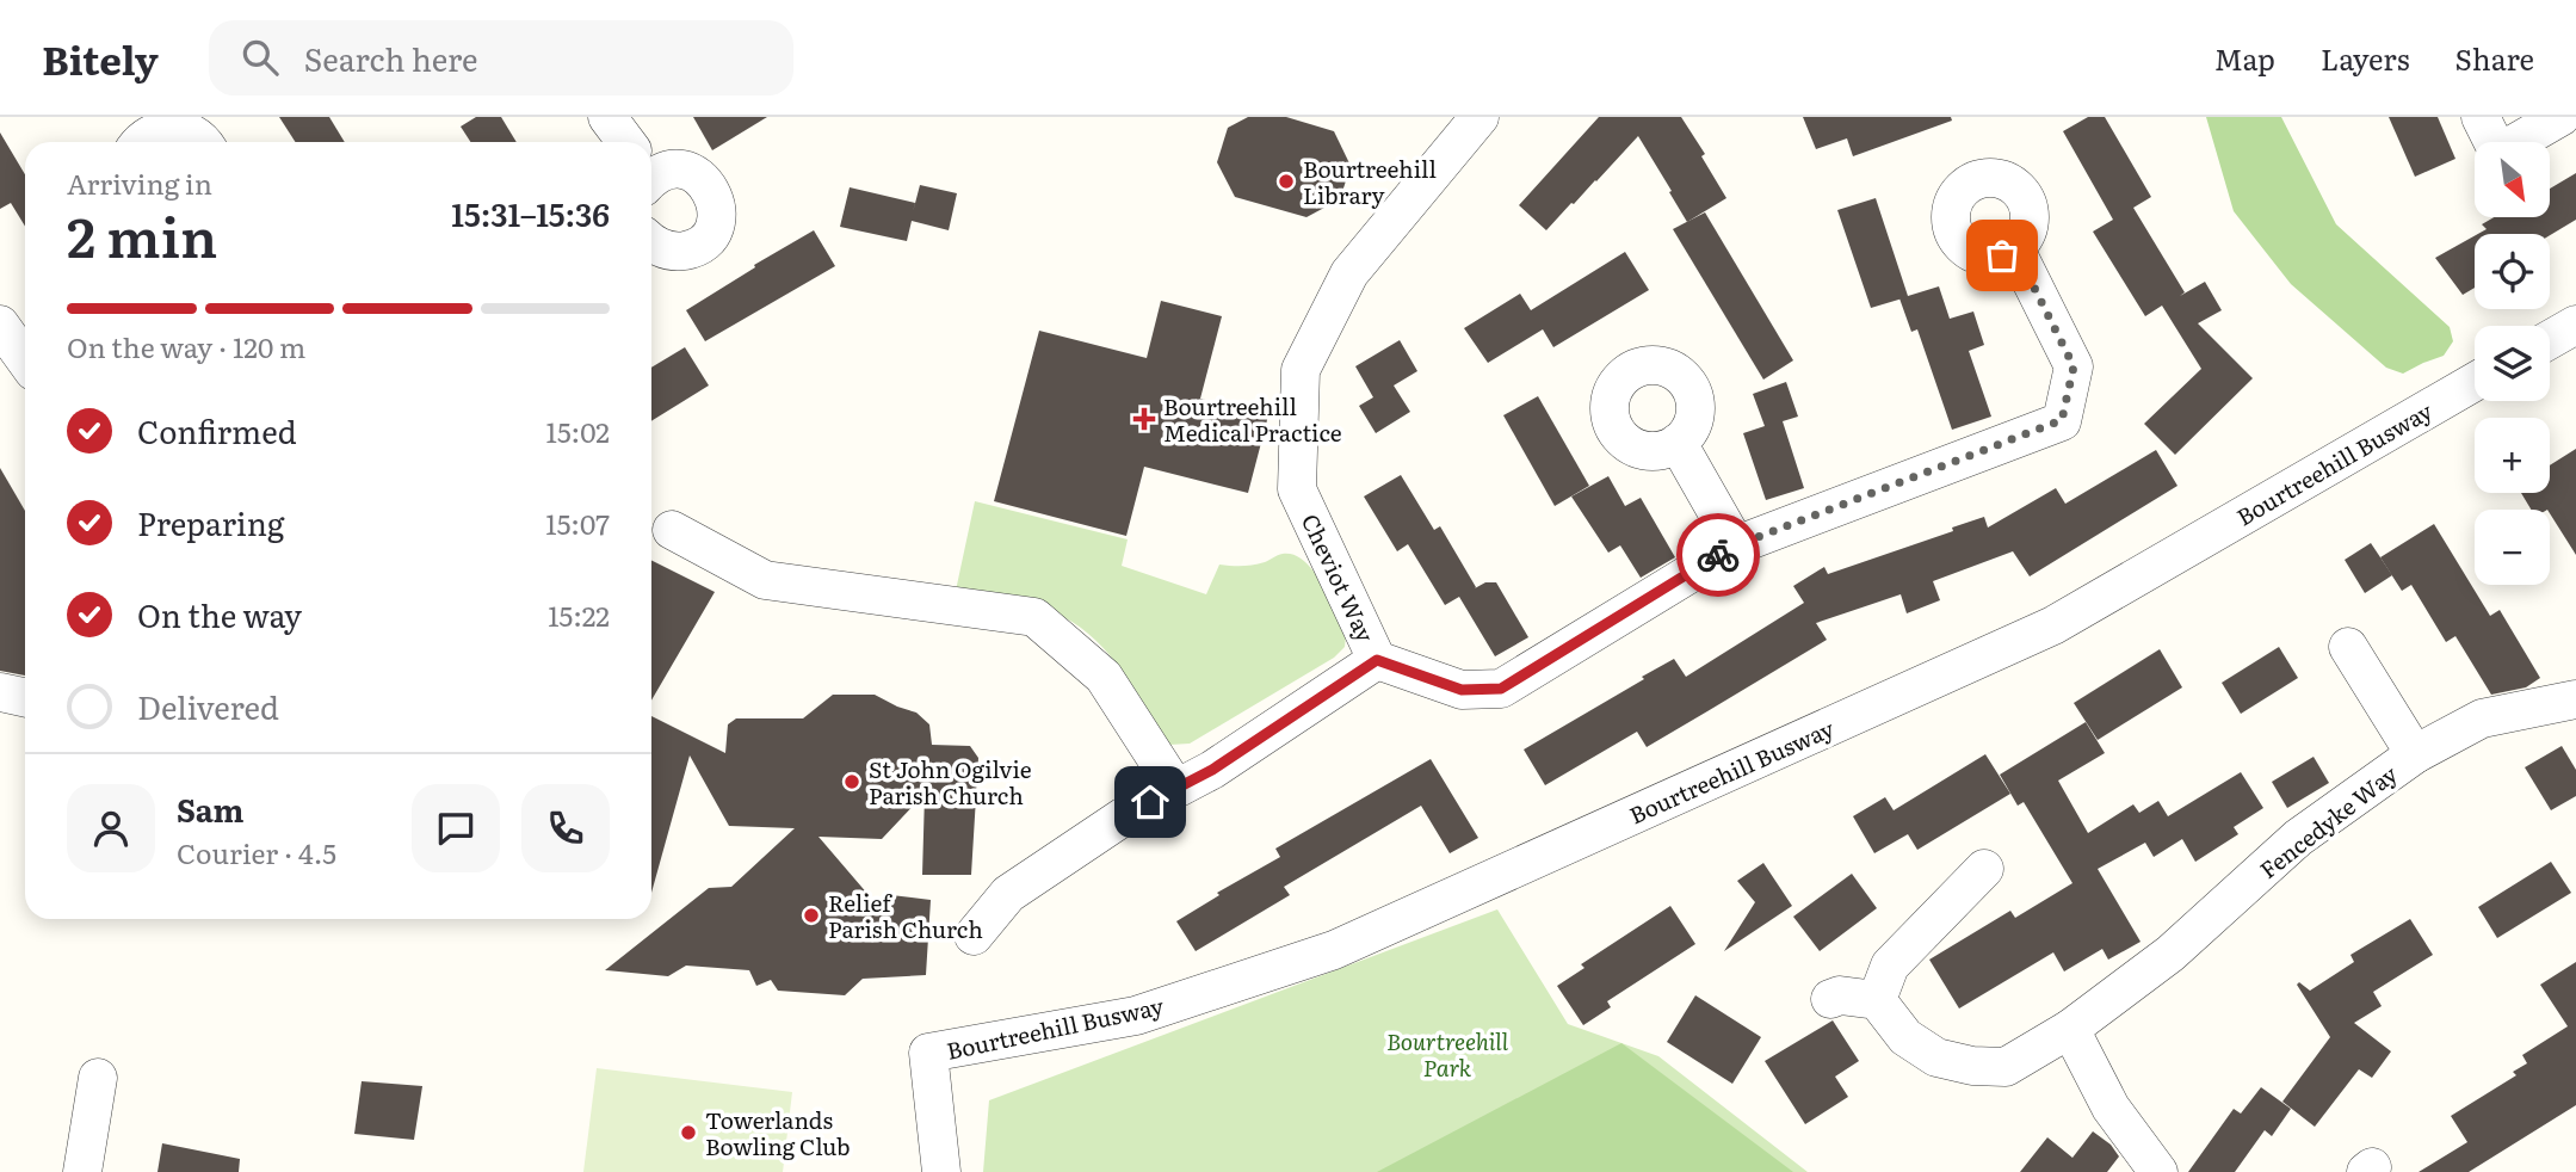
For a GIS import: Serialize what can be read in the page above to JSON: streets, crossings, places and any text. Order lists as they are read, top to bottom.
{
  "streets": {
    "street": ["Bourtreehill Busway", "Cheviot Way", "Fencedyke Way"]
  },
  "parks": ["Bourtreehill Park"],
  "places": {
    "other": [
      "Bourtreehill Library",
      "St John Ogilvie Parish Church",
      "Relief Parish Church",
      "Towerlands Bowling Club"
    ],
    "health": ["Bourtreehill Medical Practice"]
  },
  "north": "bottom right",
  "page": {
    "header": "Bitely",
    "search": "Search here",
    "nav": ["Map", "Layers", "Share"],
    "map_buttons": ["+", "−"],
    "heading": ["2 min", "Arriving in", "15:31–15:36"],
    "panel": ["Sam", "Courier · 4.5"],
    "bar": "On the way · 120 m",
    "list": [
      ["Confirmed", "15:02"],
      ["Preparing", "15:07"],
      ["On the way", "15:22"],
      "Delivered"
    ]
  }
}
